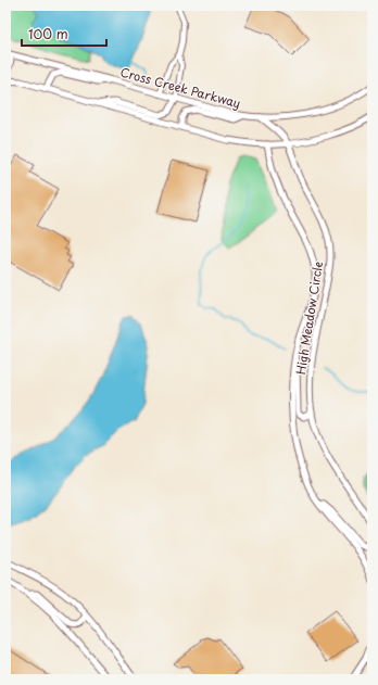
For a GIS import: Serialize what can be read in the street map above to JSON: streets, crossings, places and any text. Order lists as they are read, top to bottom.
{
  "streets": {
    "street": ["Cross Creek Parkway", "High Meadow Circle"]
  },
  "scale_bar": "100 m"
}
